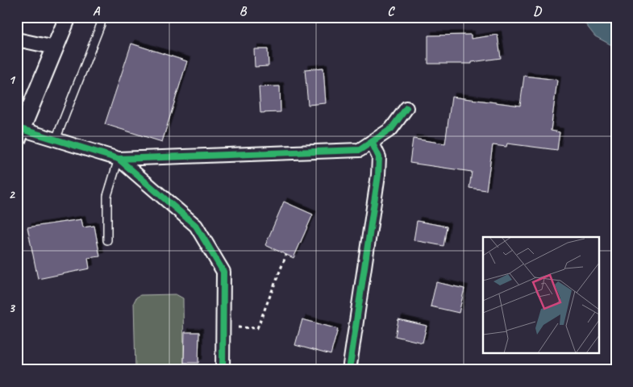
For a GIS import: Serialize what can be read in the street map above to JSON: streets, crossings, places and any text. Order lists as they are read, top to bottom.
{
  "grid": {
    "columns": [
      "A",
      "B",
      "C",
      "D"
    ],
    "rows": ["1", "2", "3"]
  }
}
